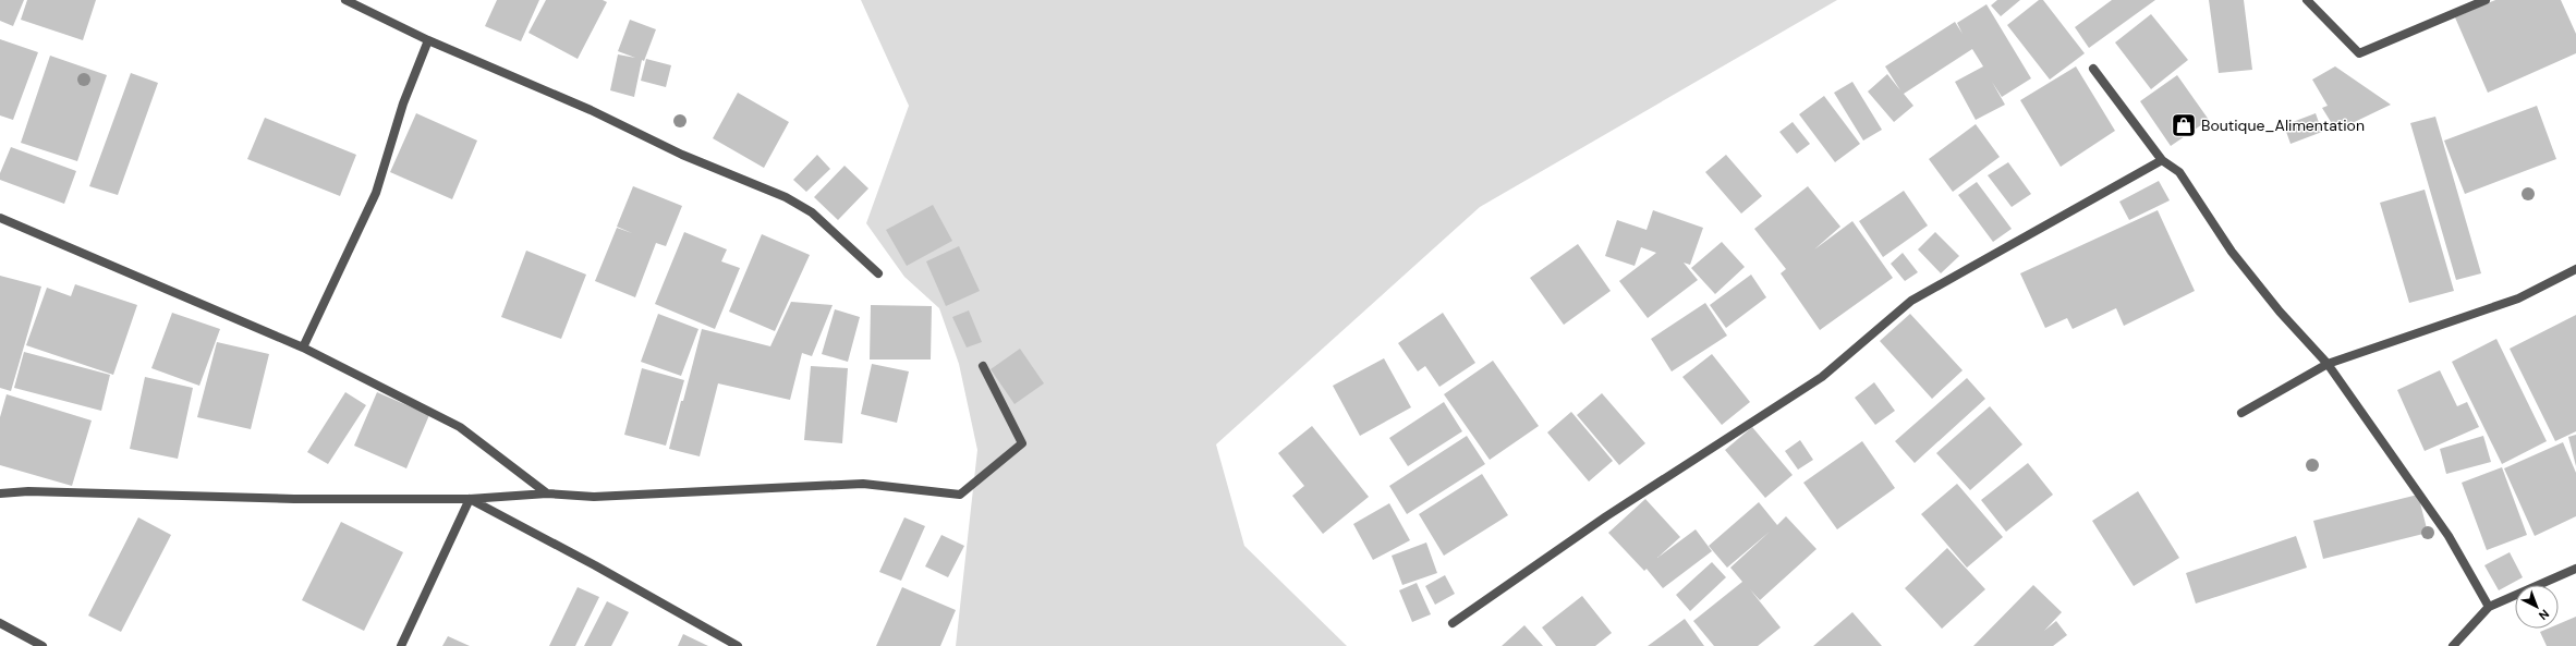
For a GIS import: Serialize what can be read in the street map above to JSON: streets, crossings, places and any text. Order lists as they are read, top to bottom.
{
  "places": {
    "shop": ["Boutique_Alimentation"]
  },
  "north": "bottom right"
}
